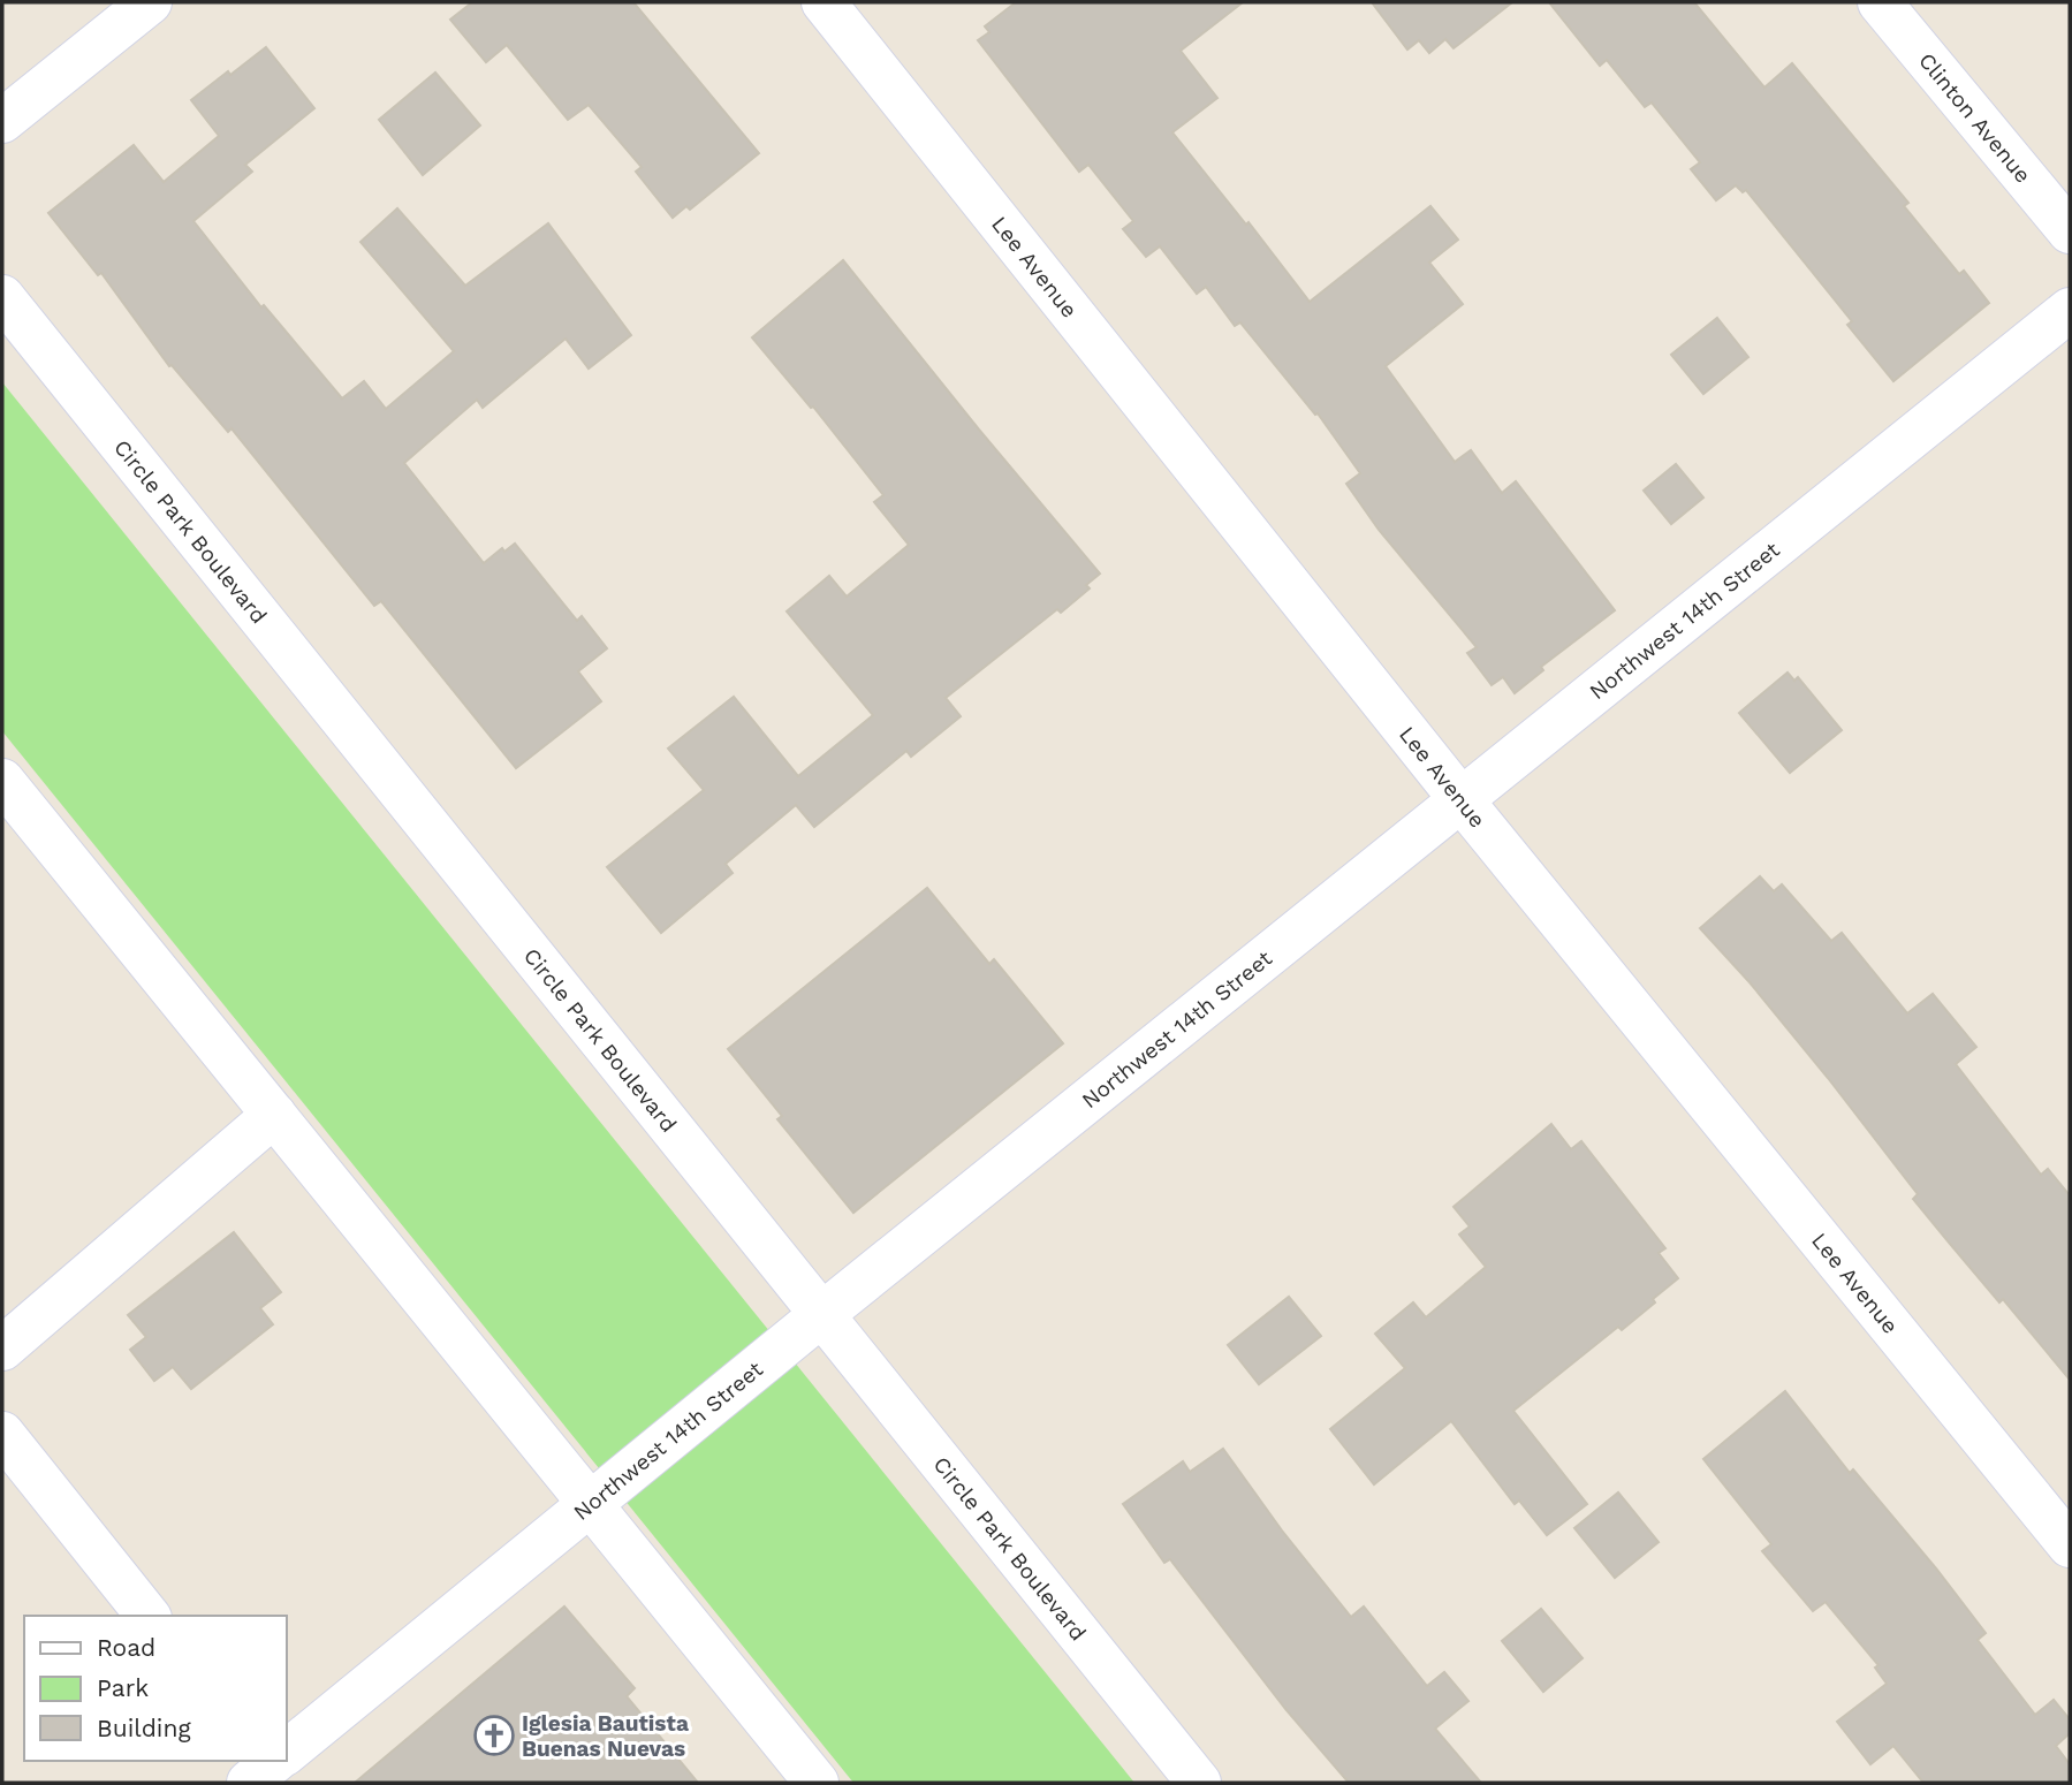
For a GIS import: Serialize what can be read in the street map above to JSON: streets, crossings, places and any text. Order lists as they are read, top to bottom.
{
  "streets": {
    "street": [
      "Clinton Avenue",
      "Lee Avenue",
      "Circle Park Boulevard",
      "Northwest 14th Street"
    ]
  },
  "crossings": [
    ["Lee Avenue", "Northwest 14th Street"],
    ["Circle Park Boulevard", "Northwest 14th Street"]
  ],
  "places": {
    "church": ["Iglesia Bautista Buenas Nuevas"]
  },
  "legend": ["Road", "Park", "Building"]
}
